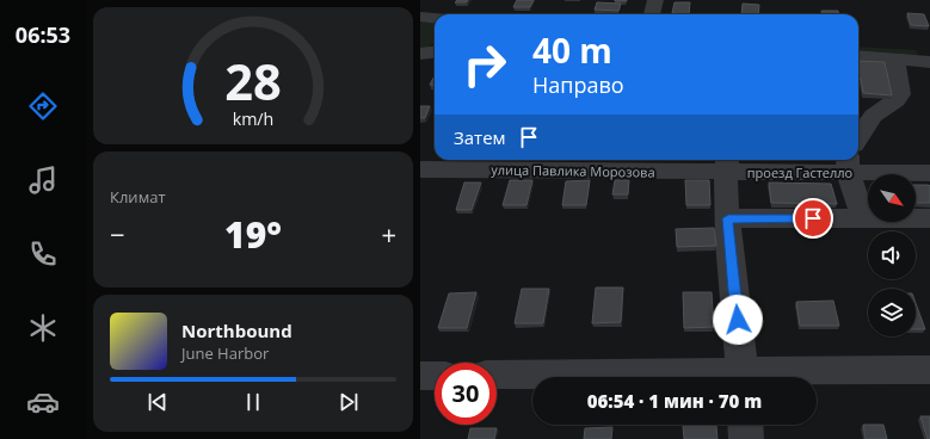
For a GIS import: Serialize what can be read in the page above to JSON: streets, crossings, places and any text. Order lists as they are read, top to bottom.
{
  "streets": {
    "street": ["улица Павлика Морозова", "проезд Гастелло"]
  },
  "crossings": [
    ["улица Павлика Морозова", "проезд Гастелло"]
  ],
  "north": "bottom right",
  "page": {
    "tabs": "06:53",
    "turn": ["40 m", "Направо"],
    "then": "Затем",
    "tile": "Климат",
    "heat": ["−", "19°", "+"],
    "song": ["Northbound", "June Harbor"],
    "limit": "30",
    "trip": "06:54 · 1 мин · 70 m",
    "gauge": ["28", "km/h"]
  }
}
